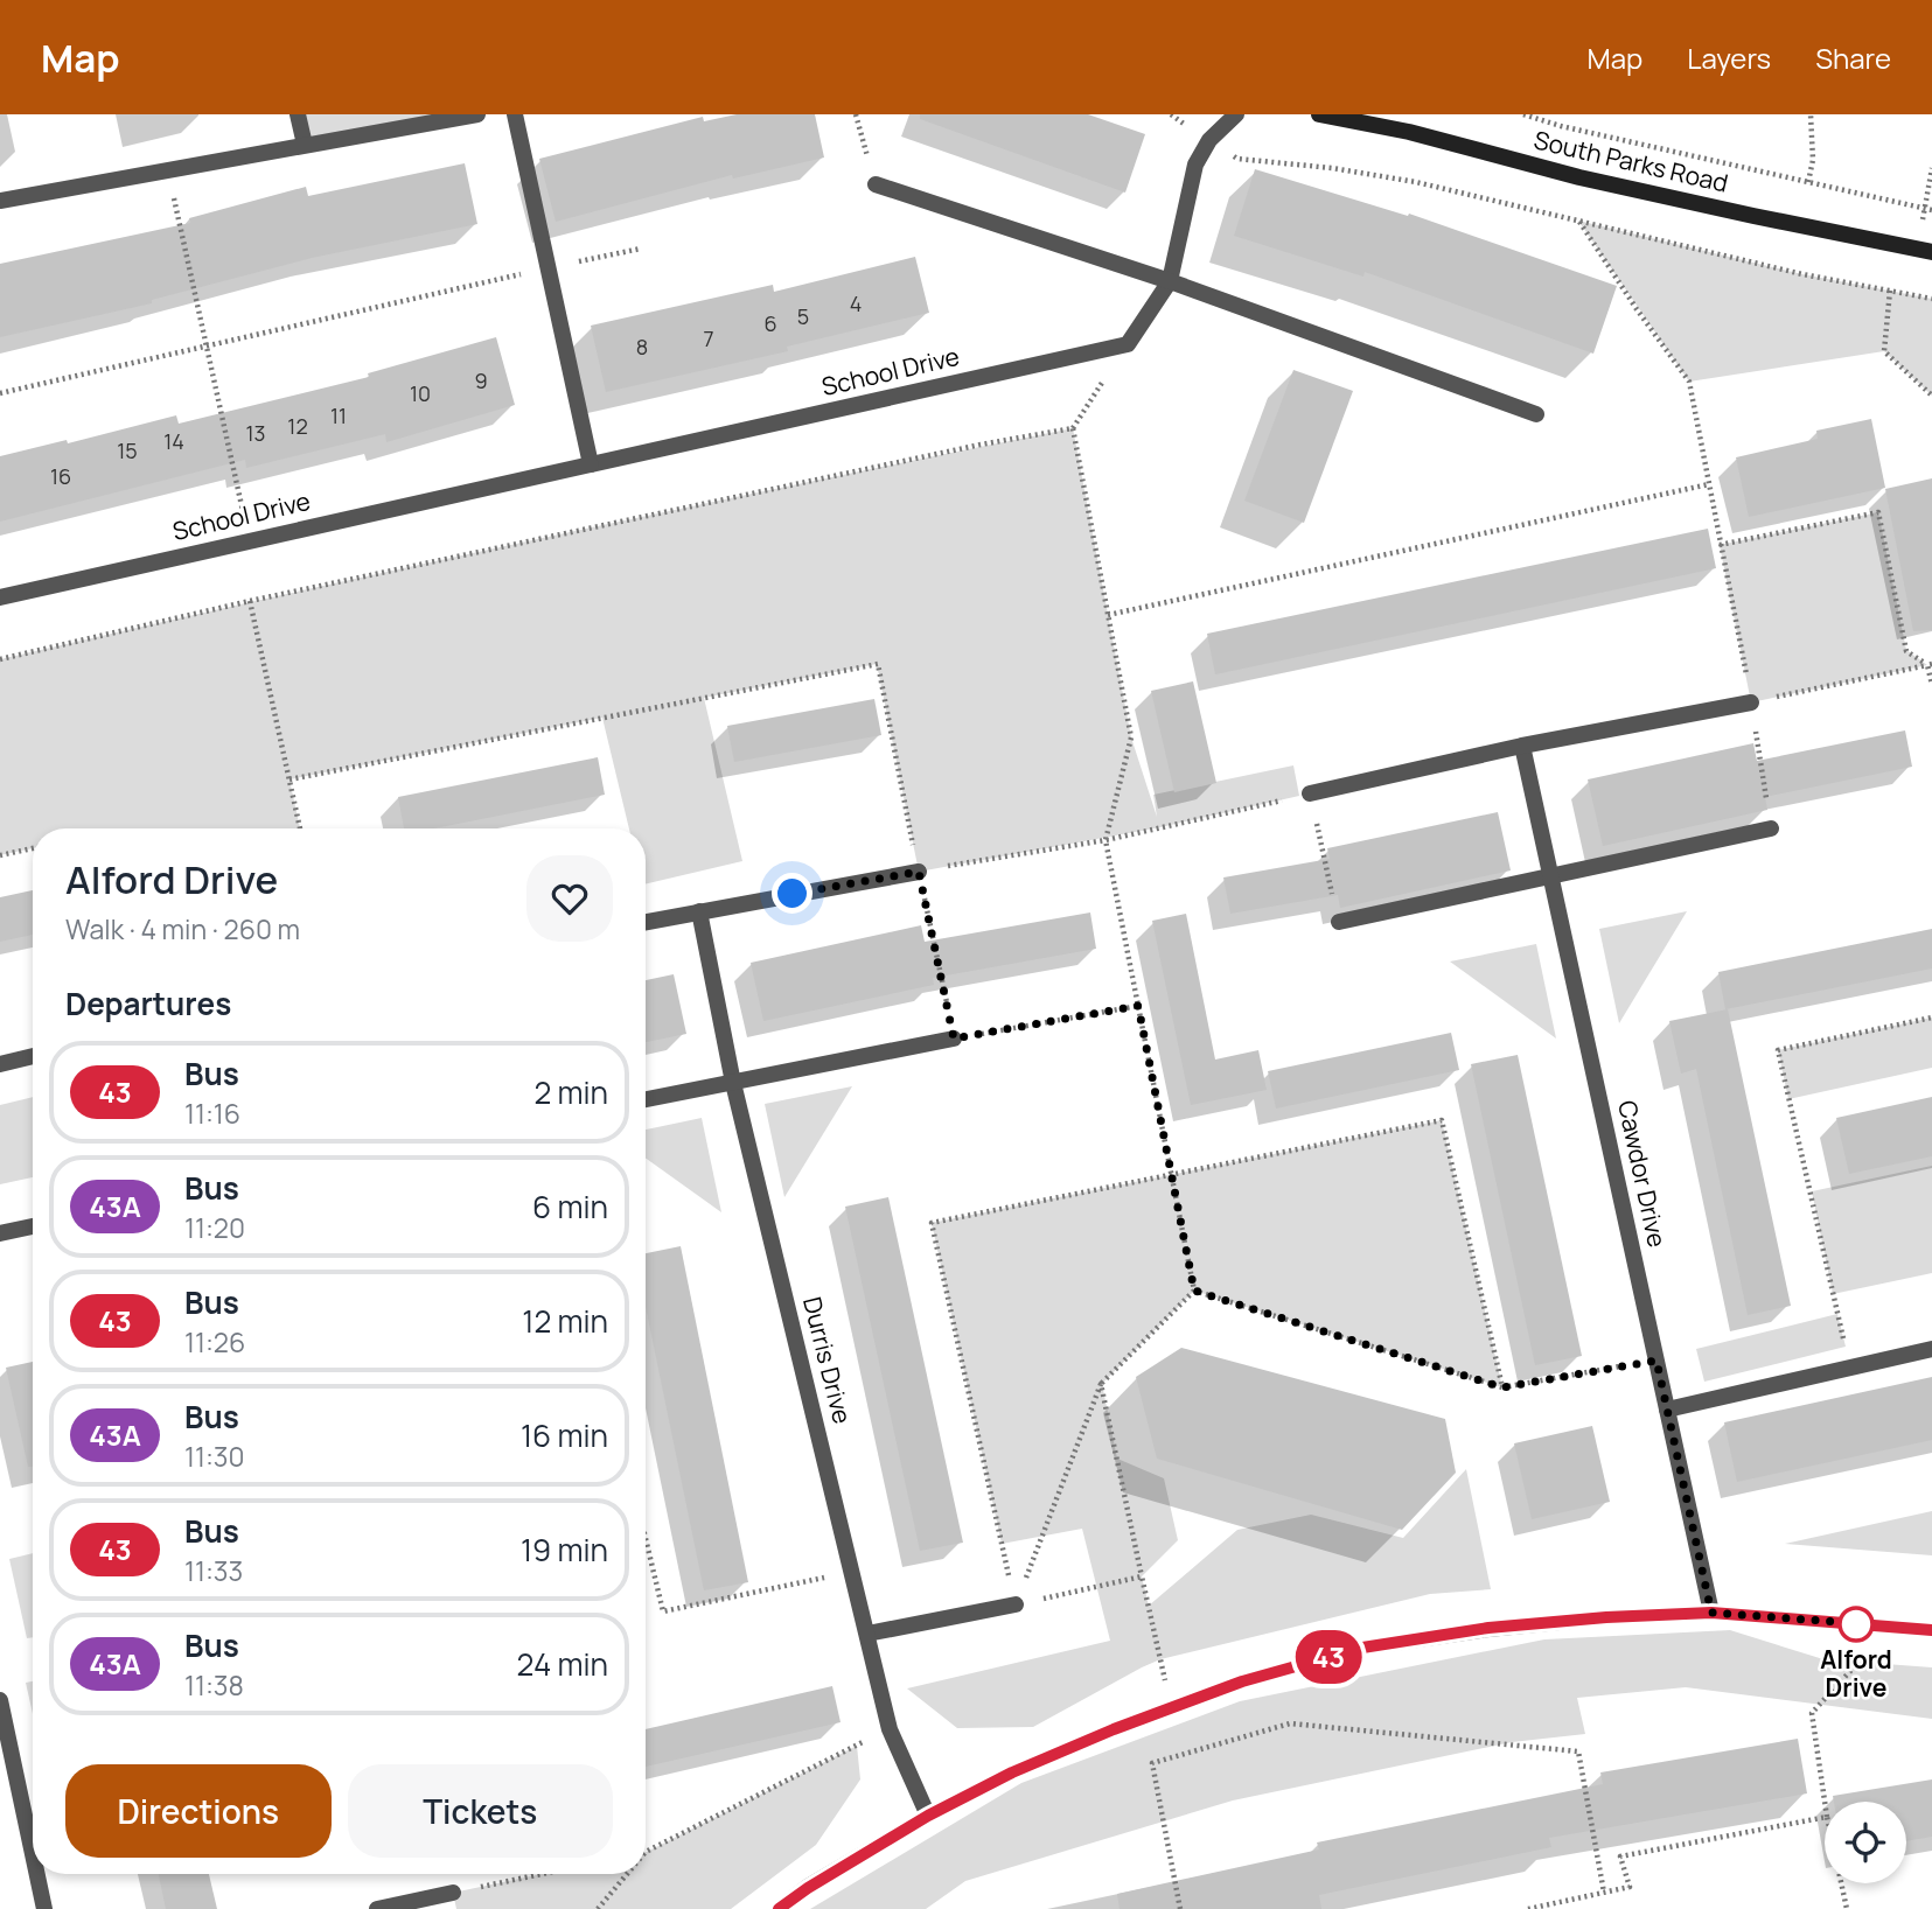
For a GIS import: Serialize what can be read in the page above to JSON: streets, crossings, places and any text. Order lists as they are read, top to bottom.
{
  "streets": {
    "street": [
      "South Parks Road",
      "School Drive",
      "Cawdor Drive",
      "Durris Drive"
    ]
  },
  "places": ["Alford Drive"],
  "lines": ["bus line 43"],
  "house_numbers": [
    "4",
    "5",
    "6",
    "7",
    "8",
    "9",
    "10",
    "11",
    "12",
    "13",
    "14",
    "15",
    "16"
  ],
  "page": {
    "header": "Map",
    "nav": ["Map", "Layers", "Share"],
    "on_map": "43",
    "heading": [
      ["Alford Drive", "Walk · 4 min · 260 m"],
      "Departures"
    ],
    "list": [
      {
        "mark": "43",
        "name": "Bus",
        "note": "11:16",
        "value": "2 min"
      },
      {
        "mark": "43A",
        "name": "Bus",
        "note": "11:20",
        "value": "6 min"
      },
      {
        "mark": "43",
        "name": "Bus",
        "note": "11:26",
        "value": "12 min"
      },
      {
        "mark": "43A",
        "name": "Bus",
        "note": "11:30",
        "value": "16 min"
      },
      {
        "mark": "43",
        "name": "Bus",
        "note": "11:33",
        "value": "19 min"
      },
      {
        "mark": "43A",
        "name": "Bus",
        "note": "11:38",
        "value": "24 min"
      }
    ],
    "buttons": ["Directions", "Tickets"]
  }
}
